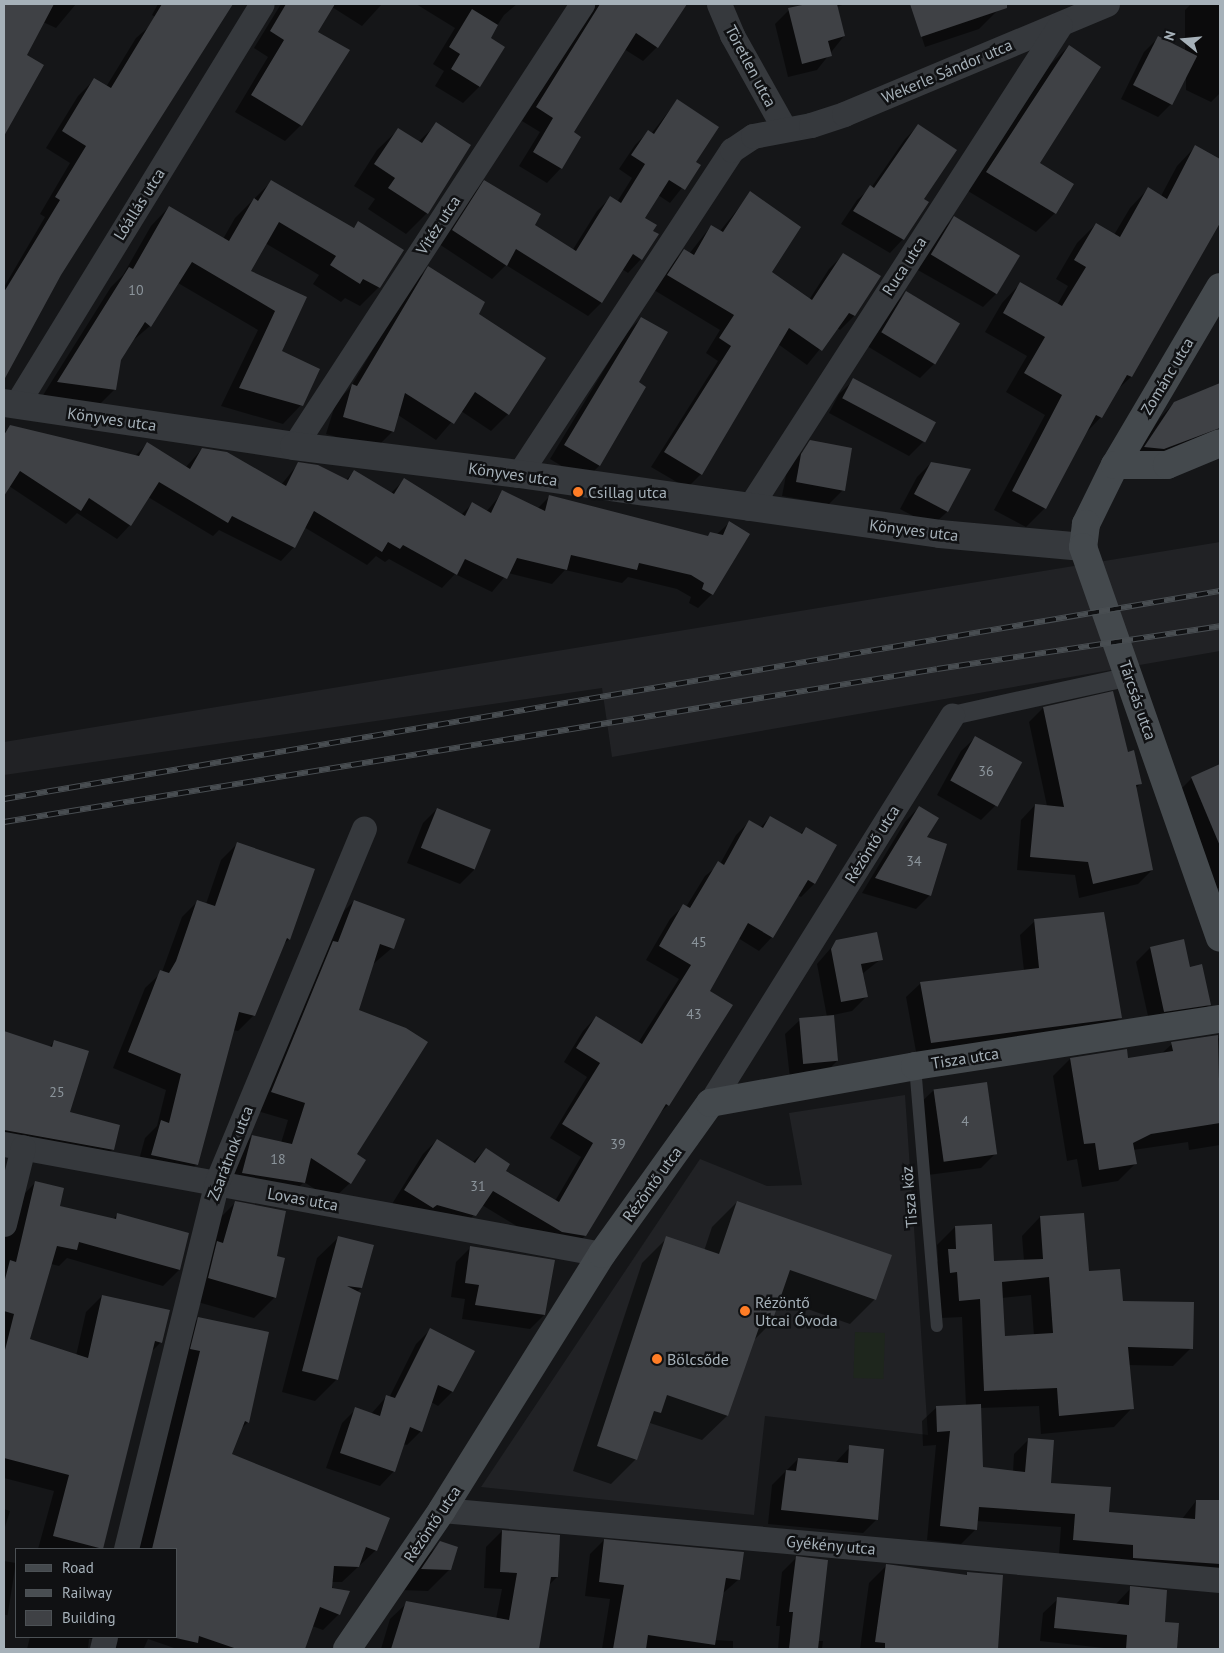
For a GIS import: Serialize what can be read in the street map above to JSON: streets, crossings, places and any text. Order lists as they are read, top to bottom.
{
  "streets": {
    "main road": [
      "Zománc utca",
      "Tárcsás utca",
      "Rézöntő utca",
      "Tisza utca"
    ],
    "street": [
      "Töretlen utca",
      "Wekerle Sándor utca",
      "Lóállás utca",
      "Vitéz utca",
      "Ruca utca",
      "Könyves utca",
      "Zsarátnok utca",
      "Lovas utca",
      "Gyékény utca"
    ],
    "lane": ["Tisza köz"]
  },
  "crossings": [
    ["Töretlen utca", "Wekerle Sándor utca"],
    ["Wekerle Sándor utca", "Ruca utca"],
    ["Lóállás utca", "Könyves utca"],
    ["Vitéz utca", "Könyves utca"],
    ["Ruca utca", "Könyves utca"],
    ["Zománc utca", "Tárcsás utca"],
    ["Könyves utca", "Tárcsás utca"],
    ["Rézöntő utca", "Tisza utca"],
    ["Rézöntő utca", "Lovas utca"],
    ["Rézöntő utca", "Gyékény utca"],
    ["Tisza utca", "Tisza köz"],
    ["Zsarátnok utca", "Lovas utca"]
  ],
  "places": ["Csillag utca", "Rézöntő Utcai Óvoda", "Bölcsőde"],
  "house_numbers": [
    "10",
    "36",
    "34",
    "45",
    "43",
    "25",
    "4",
    "39",
    "18",
    "31"
  ],
  "legend": ["Road", "Railway", "Building"],
  "north": "left"
}
